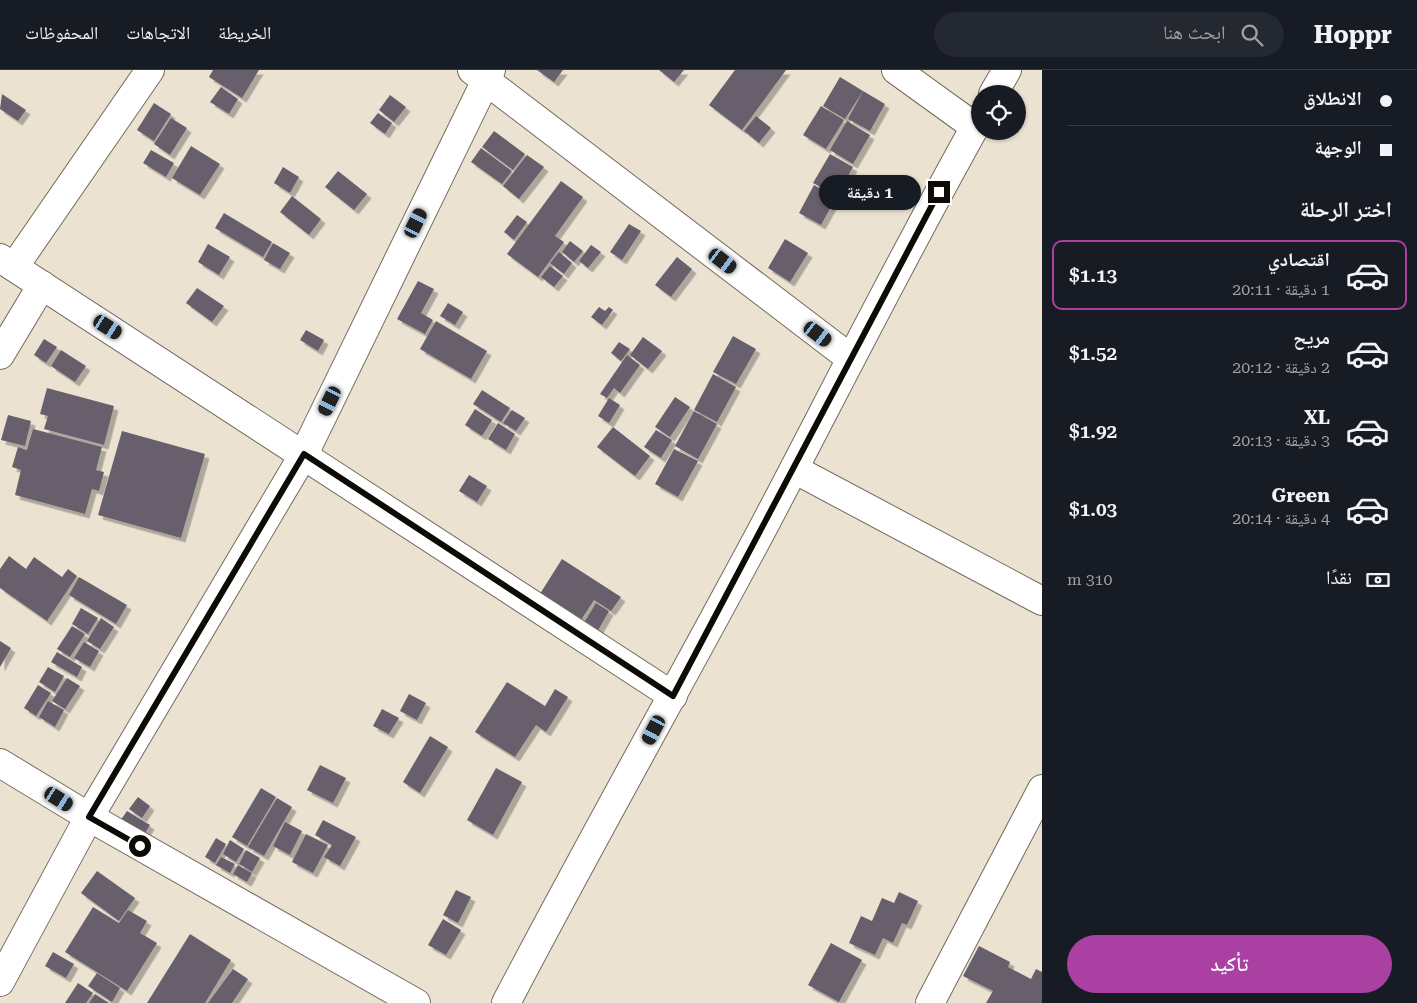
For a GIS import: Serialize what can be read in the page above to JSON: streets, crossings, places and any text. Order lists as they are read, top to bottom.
{
  "page": {
    "header": "Hoppr",
    "search": "ابحث هنا",
    "nav": ["الخريطة", "الاتجاهات", "المحفوظات"],
    "banner": ["الانطلاق", "الوجهة"],
    "bubble": "1 دقيقة",
    "heading": "اختر الرحلة",
    "list": [
      {
        "name": "اقتصادي",
        "note": "1 دقيقة · 20:11",
        "value": "$1.13"
      },
      {
        "name": "مريح",
        "note": "2 دقيقة · 20:12",
        "value": "$1.52"
      },
      {
        "name": "XL",
        "note": "3 دقيقة · 20:13",
        "value": "$1.92"
      },
      {
        "name": "Green",
        "note": "4 دقيقة · 20:14",
        "value": "$1.03"
      }
    ],
    "pay": ["نقدًا", "310 m"],
    "buttons": "تأكيد"
  }
}
